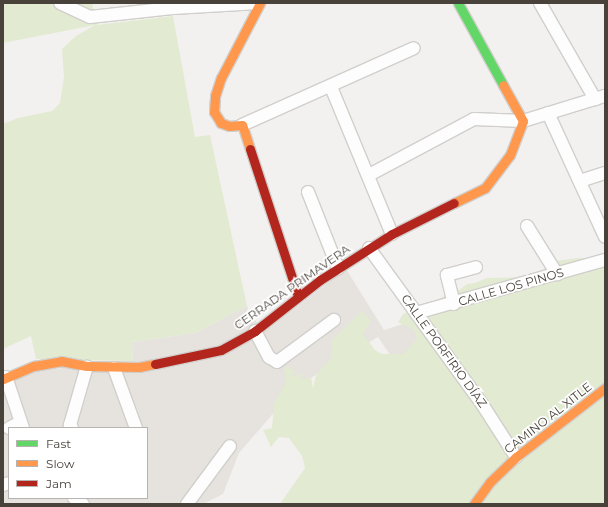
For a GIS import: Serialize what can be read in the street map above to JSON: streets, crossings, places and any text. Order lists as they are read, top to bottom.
{
  "streets": {
    "street": [
      "CERRADA PRIMAVERA",
      "CALLE LOS PINOS",
      "CALLE PORFIRIO DÍAZ",
      "CAMINO AL XITLE"
    ]
  },
  "crossings": [
    ["CERRADA PRIMAVERA", "CALLE PORFIRIO DÍAZ"],
    ["CALLE LOS PINOS", "CALLE PORFIRIO DÍAZ"],
    ["CALLE PORFIRIO DÍAZ", "CAMINO AL XITLE"]
  ],
  "legend": ["Fast", "Slow", "Jam"]
}
